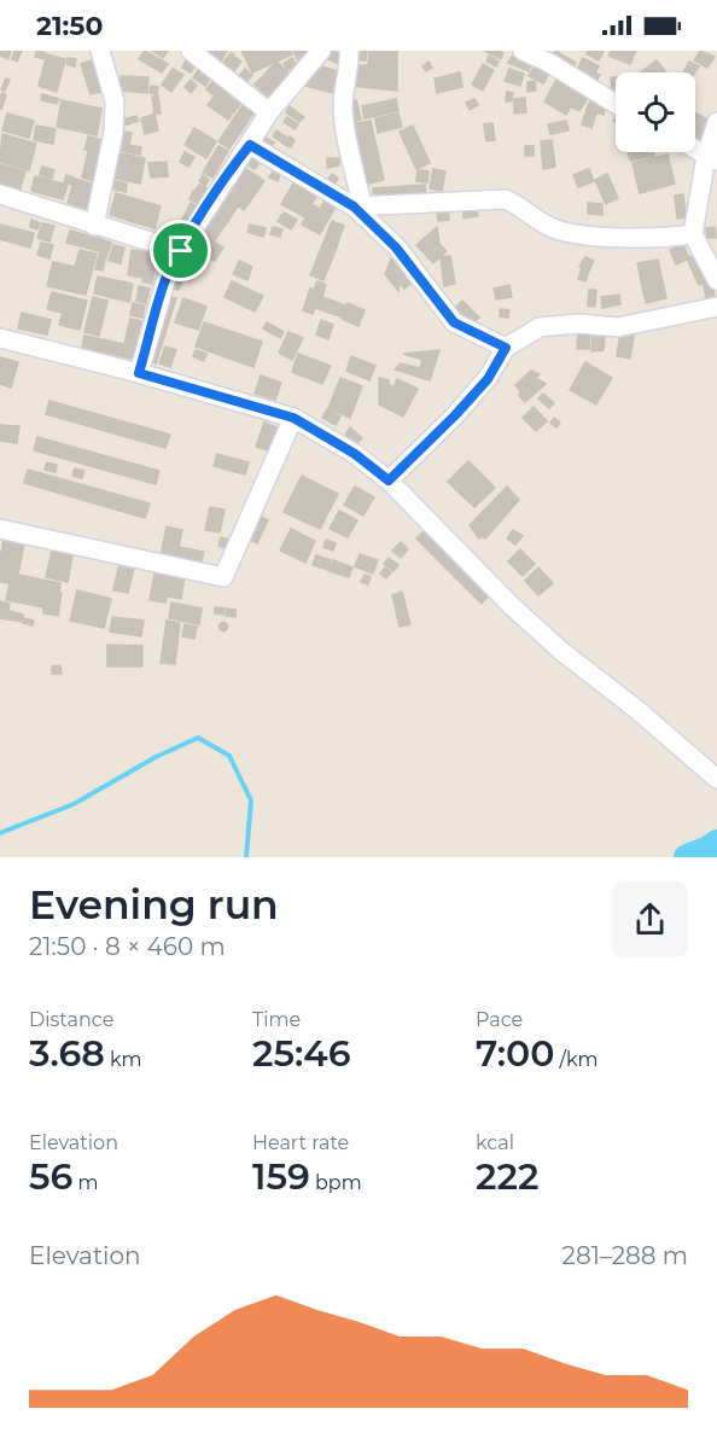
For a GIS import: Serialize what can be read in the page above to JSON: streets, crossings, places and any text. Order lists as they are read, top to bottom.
{
  "page": {
    "status": "21:50",
    "heading": ["Evening run", "21:50 · 8 × 460 m"],
    "stats": [
      ["Distance", "3.68 km"],
      ["Time", "25:46"],
      ["Pace", "7:00 /km"],
      ["Elevation", "56 m"],
      ["Heart rate", "159 bpm"],
      ["kcal", "222"]
    ],
    "chart": ["Elevation", "281–288 m"]
  }
}
